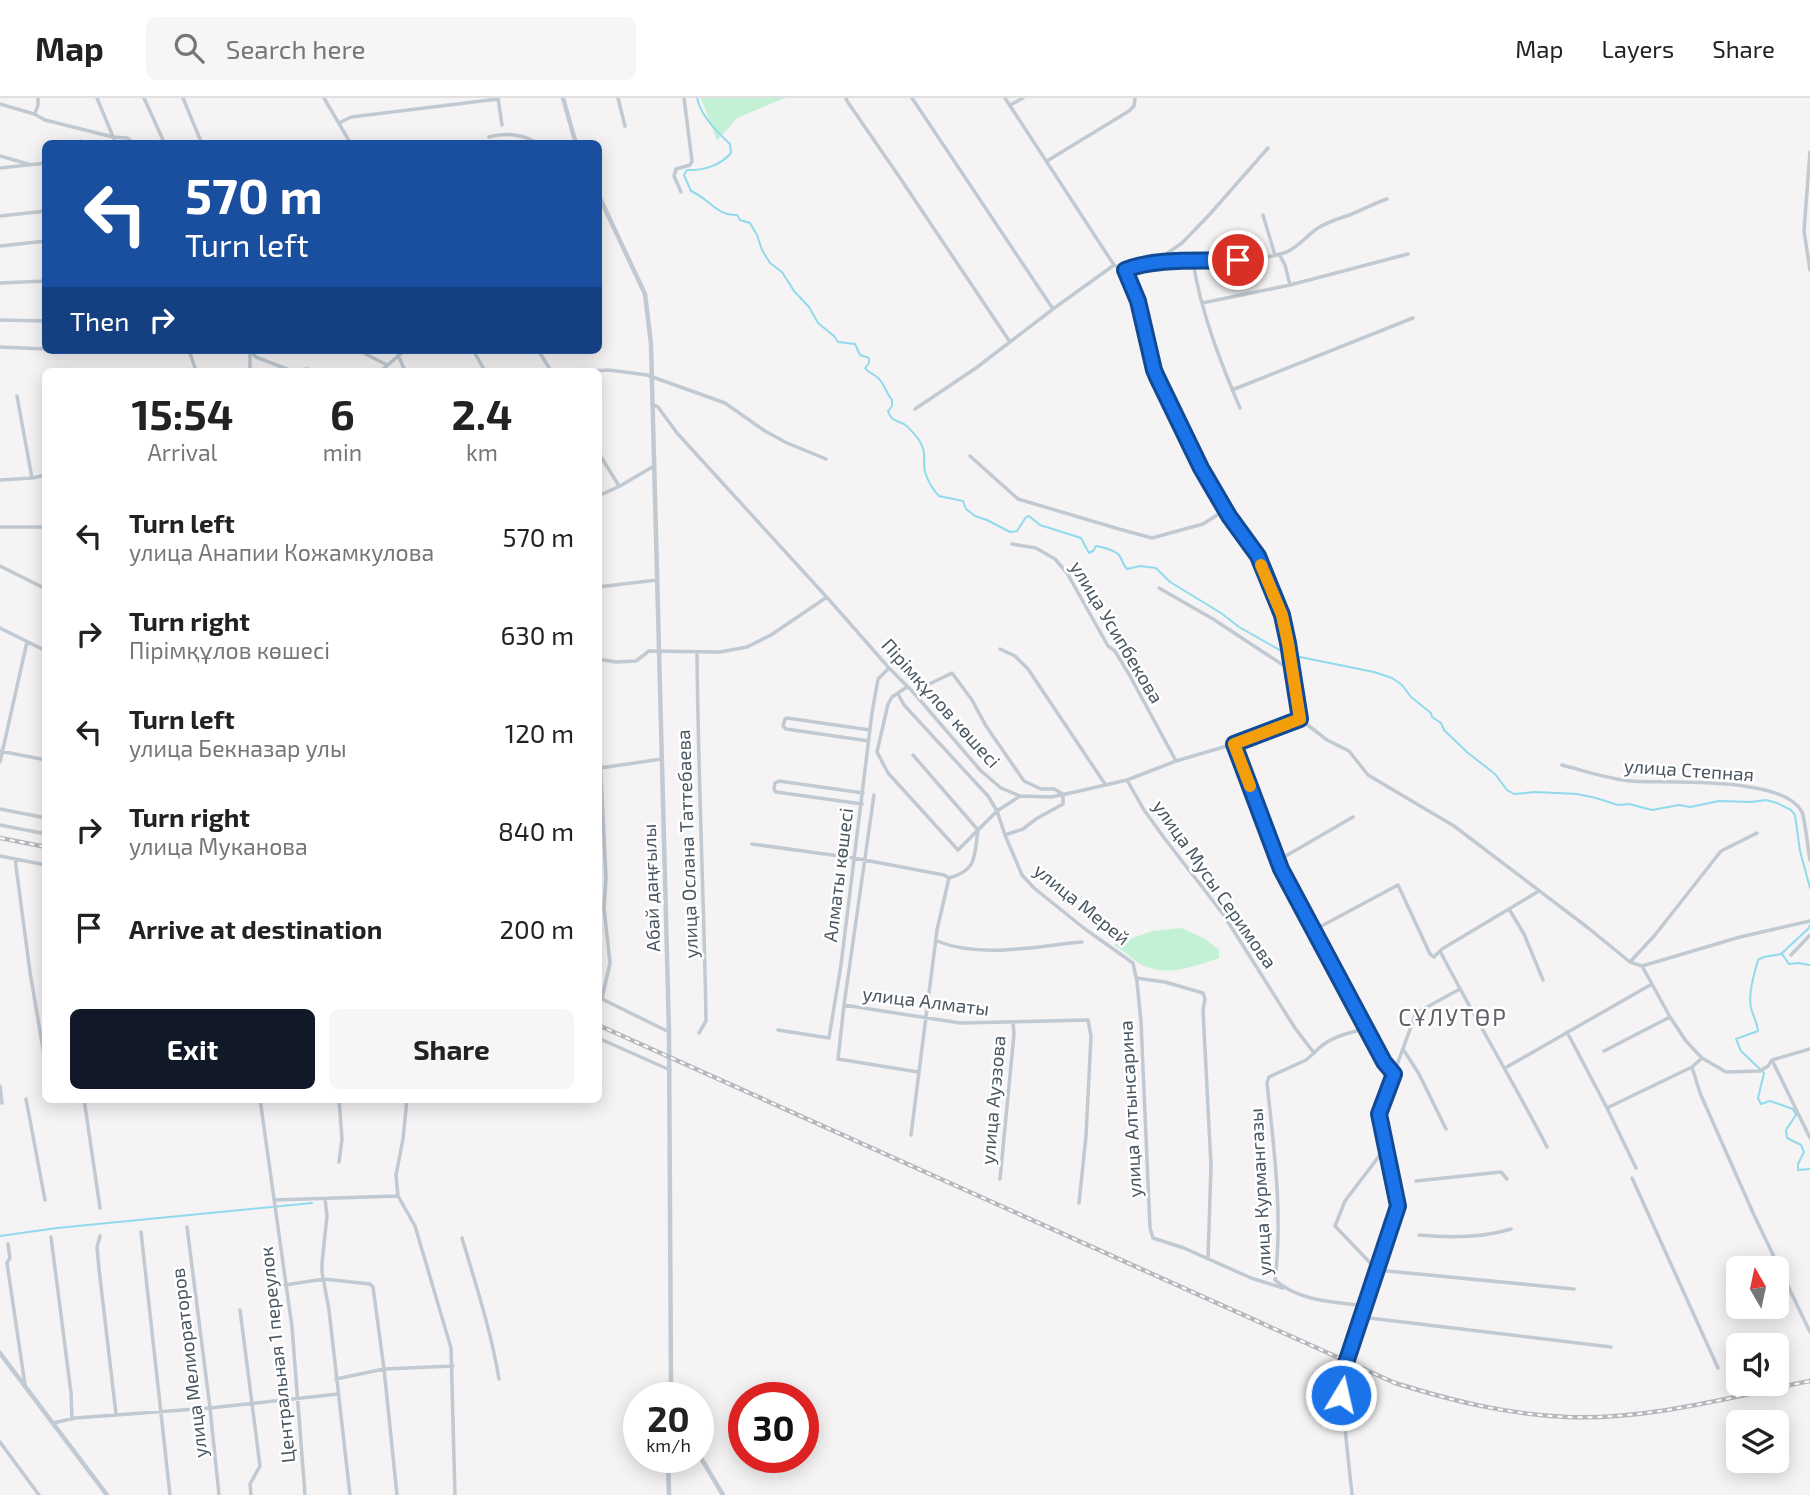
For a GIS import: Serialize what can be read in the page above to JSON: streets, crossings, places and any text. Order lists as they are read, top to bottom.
{
  "streets": {
    "street": [
      "улица Усипбекова",
      "Пірімқұлов көшесі",
      "улица Степная",
      "улица Ослана Таттебаева",
      "Алматы көшесі",
      "улица Мусы Серимова",
      "Абай даңғылы",
      "улица Мерей",
      "улица Алматы",
      "улица Ауэзова",
      "улица Алтынсарина",
      "улица Курмангазы",
      "Центральная 1 переулок",
      "улица Мелиораторов"
    ]
  },
  "crossings": [
    ["улица Усипбекова", "Пірімқұлов көшесі"],
    ["Пірімқұлов көшесі", "Алматы көшесі"],
    ["Пірімқұлов көшесі", "улица Мусы Серимова"],
    ["Пірімқұлов көшесі", "Абай даңғылы"],
    ["улица Мусы Серимова", "улица Курмангазы"],
    ["улица Мерей", "улица Алтынсарина"],
    ["улица Алматы", "улица Ауэзова"]
  ],
  "districts": ["СҰЛУТӨР"],
  "north": "top",
  "page": {
    "header": "Map",
    "search": "Search here",
    "nav": ["Map", "Layers", "Share"],
    "turn": ["570 m", "Turn left"],
    "then": "Then",
    "eta": [
      "15:54",
      "Arrival",
      "6",
      "min",
      "2.4",
      "km"
    ],
    "list": [
      {
        "name": "Turn left",
        "note": "улица Анапии Кожамкулова",
        "value": "570 m"
      },
      {
        "name": "Turn right",
        "note": "Пірімқұлов көшесі",
        "value": "630 m"
      },
      {
        "name": "Turn left",
        "note": "улица Бекназар улы",
        "value": "120 m"
      },
      {
        "name": "Turn right",
        "note": "улица Муканова",
        "value": "840 m"
      },
      {
        "name": "Arrive at destination",
        "value": "200 m"
      }
    ],
    "buttons": ["Exit", "Share"],
    "speed": "20 km/h",
    "limit": "30"
  }
}
